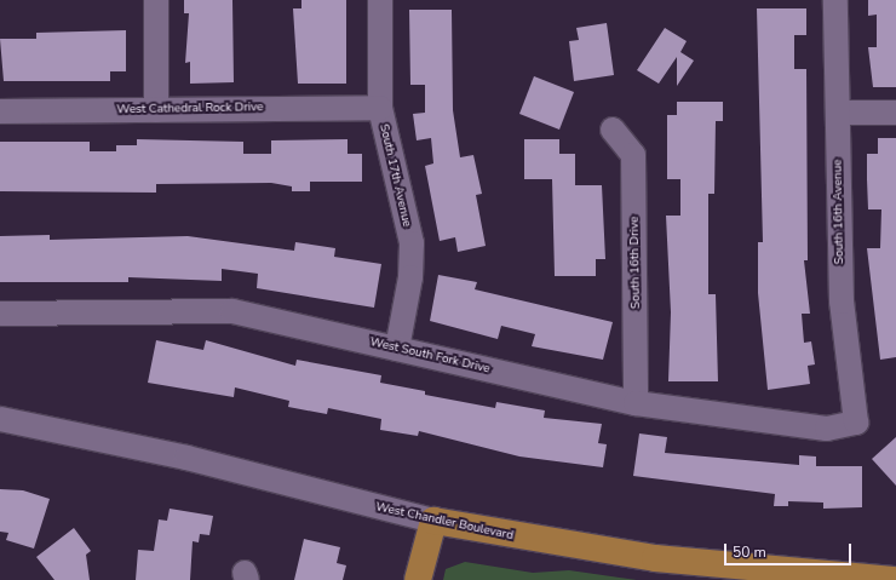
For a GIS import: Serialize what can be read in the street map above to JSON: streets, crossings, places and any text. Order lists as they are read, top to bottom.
{
  "streets": {
    "main road": ["West Chandler Boulevard"],
    "street": [
      "West Cathedral Rock Drive",
      "South 17th Avenue",
      "South 16th Avenue",
      "South 16th Drive",
      "West South Fork Drive"
    ]
  },
  "crossings": [
    ["West Cathedral Rock Drive", "South 17th Avenue"],
    ["South 17th Avenue", "West South Fork Drive"],
    ["South 16th Avenue", "West South Fork Drive"],
    ["South 16th Drive", "West South Fork Drive"]
  ],
  "scale_bar": "50 m"
}
